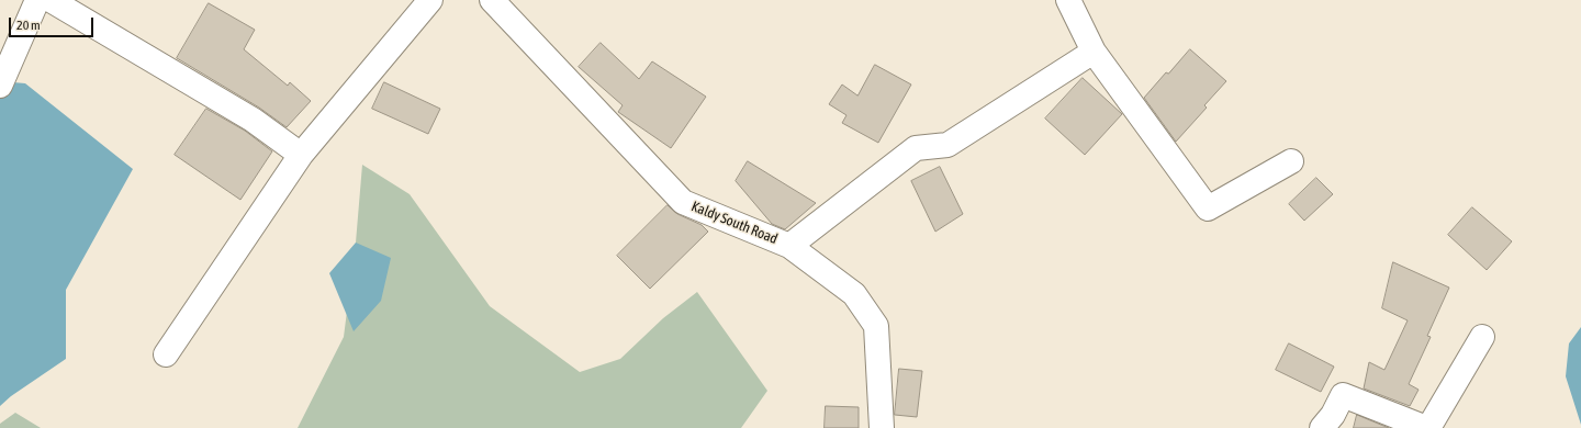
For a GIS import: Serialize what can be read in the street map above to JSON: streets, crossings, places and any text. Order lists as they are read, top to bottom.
{
  "streets": {
    "street": ["Kaldy South Road"]
  },
  "scale_bar": "20 m"
}
